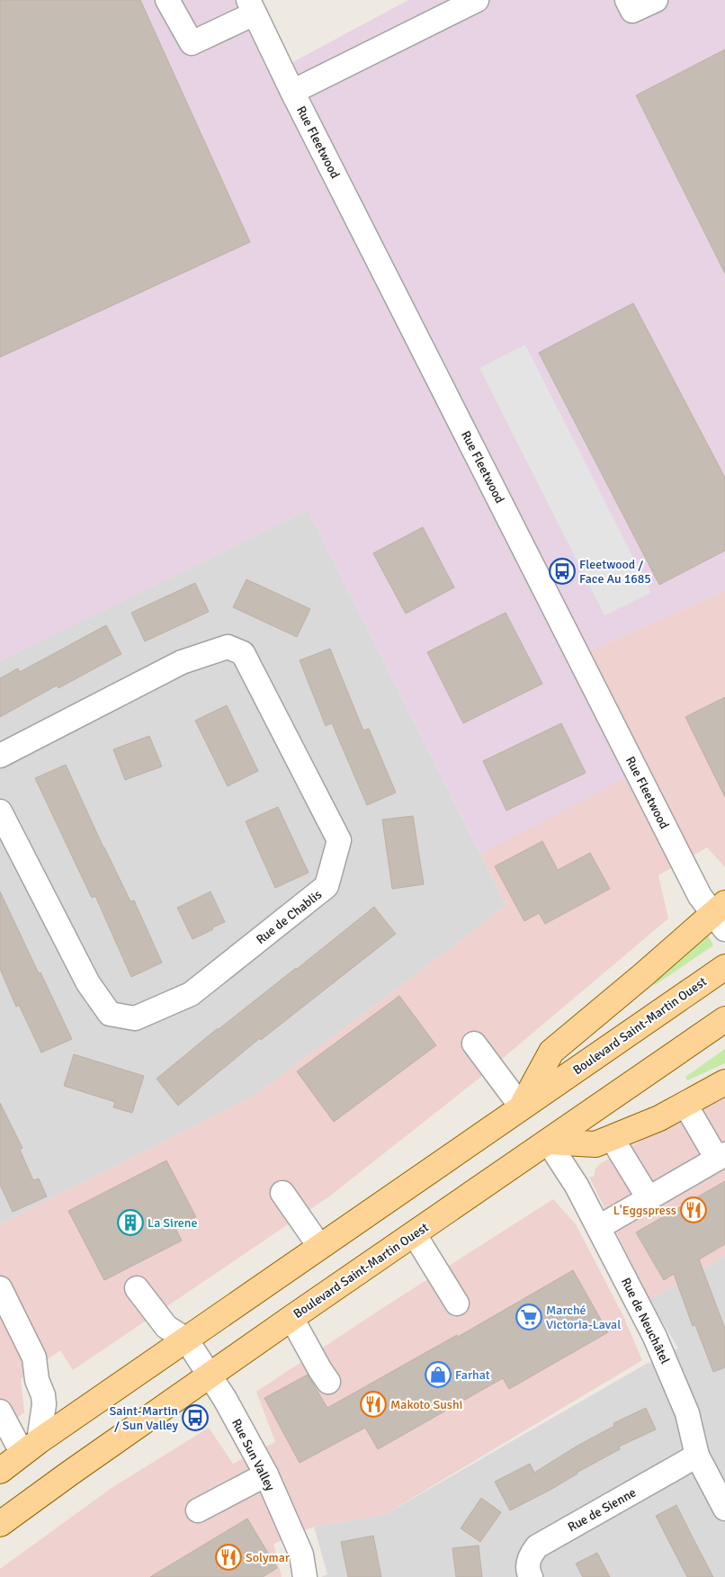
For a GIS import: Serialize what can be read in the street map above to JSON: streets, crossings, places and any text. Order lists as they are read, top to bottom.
{
  "streets": {
    "main road": ["Boulevard Saint-Martin Ouest"],
    "street": [
      "Rue Fleetwood",
      "Rue de Chablis",
      "Rue de Neuchâtel",
      "Rue Sun Valley",
      "Rue de Sienne"
    ]
  },
  "crossings": [
    ["Boulevard Saint-Martin Ouest", "Rue de Neuchâtel"],
    ["Boulevard Saint-Martin Ouest", "Rue Sun Valley"],
    ["Rue de Neuchâtel", "Rue de Sienne"]
  ],
  "places": {
    "bus stop": ["Fleetwood / Face Au 1685", "Saint-Martin / Sun Valley"],
    "restaurant": ["L'Eggspress", "Makoto Sushi", "Solymar"],
    "building": ["La Sirene"],
    "supermarket": ["Marché Victoria-Laval"],
    "shop": ["Farhat"]
  }
}
